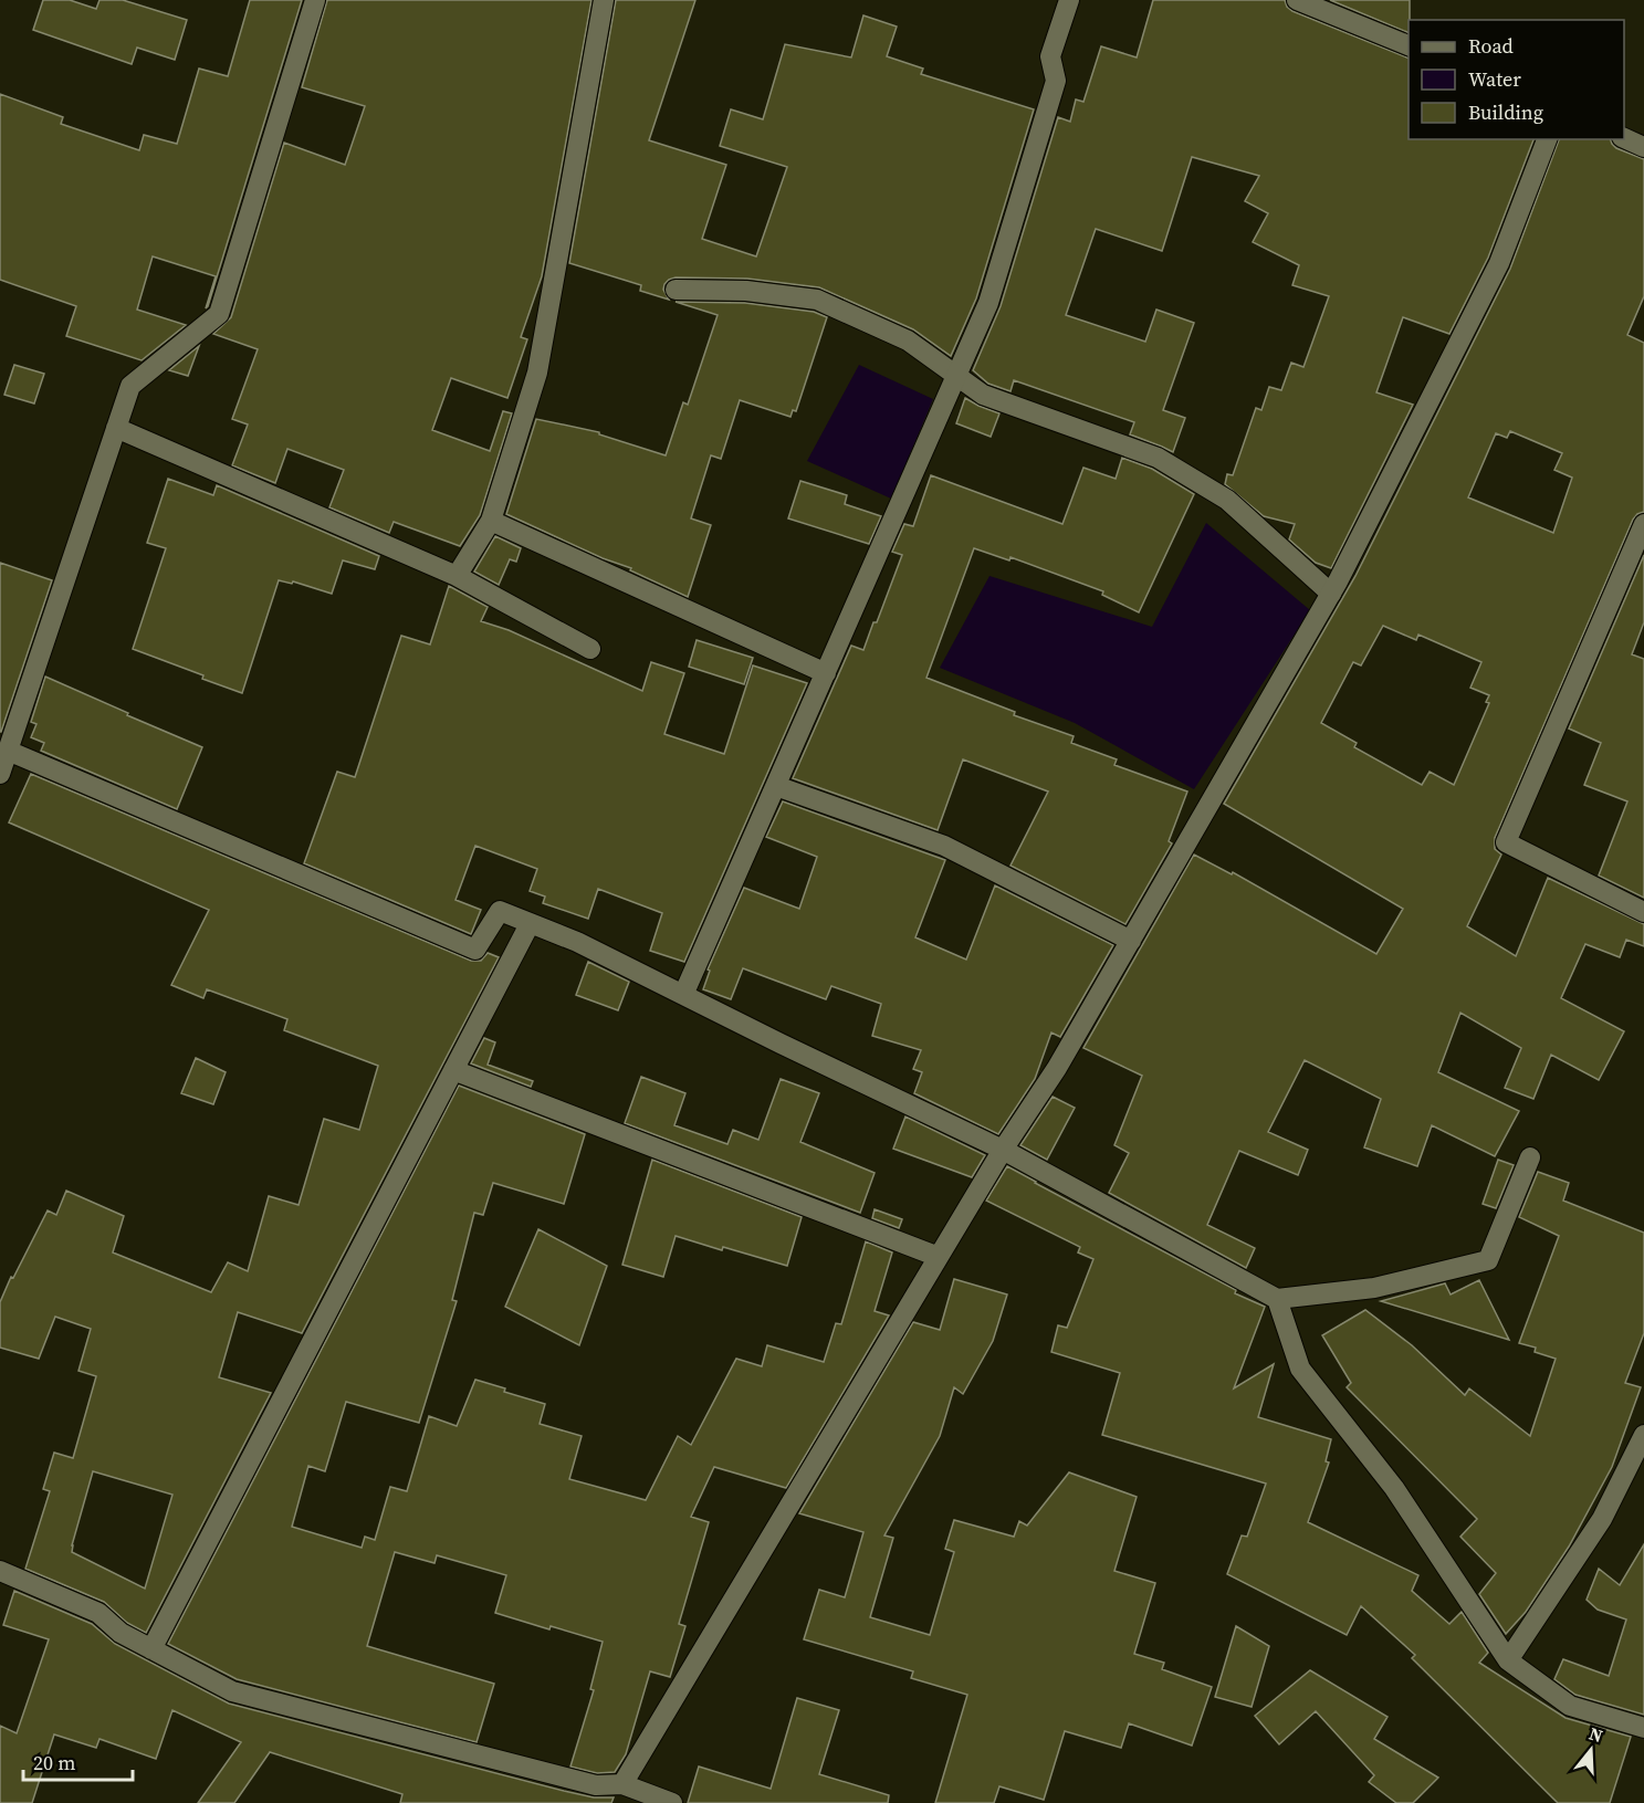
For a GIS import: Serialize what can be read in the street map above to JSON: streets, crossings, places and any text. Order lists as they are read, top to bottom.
{
  "legend": ["Road", "Water", "Building"],
  "scale_bar": "20 m",
  "north": "top"
}
